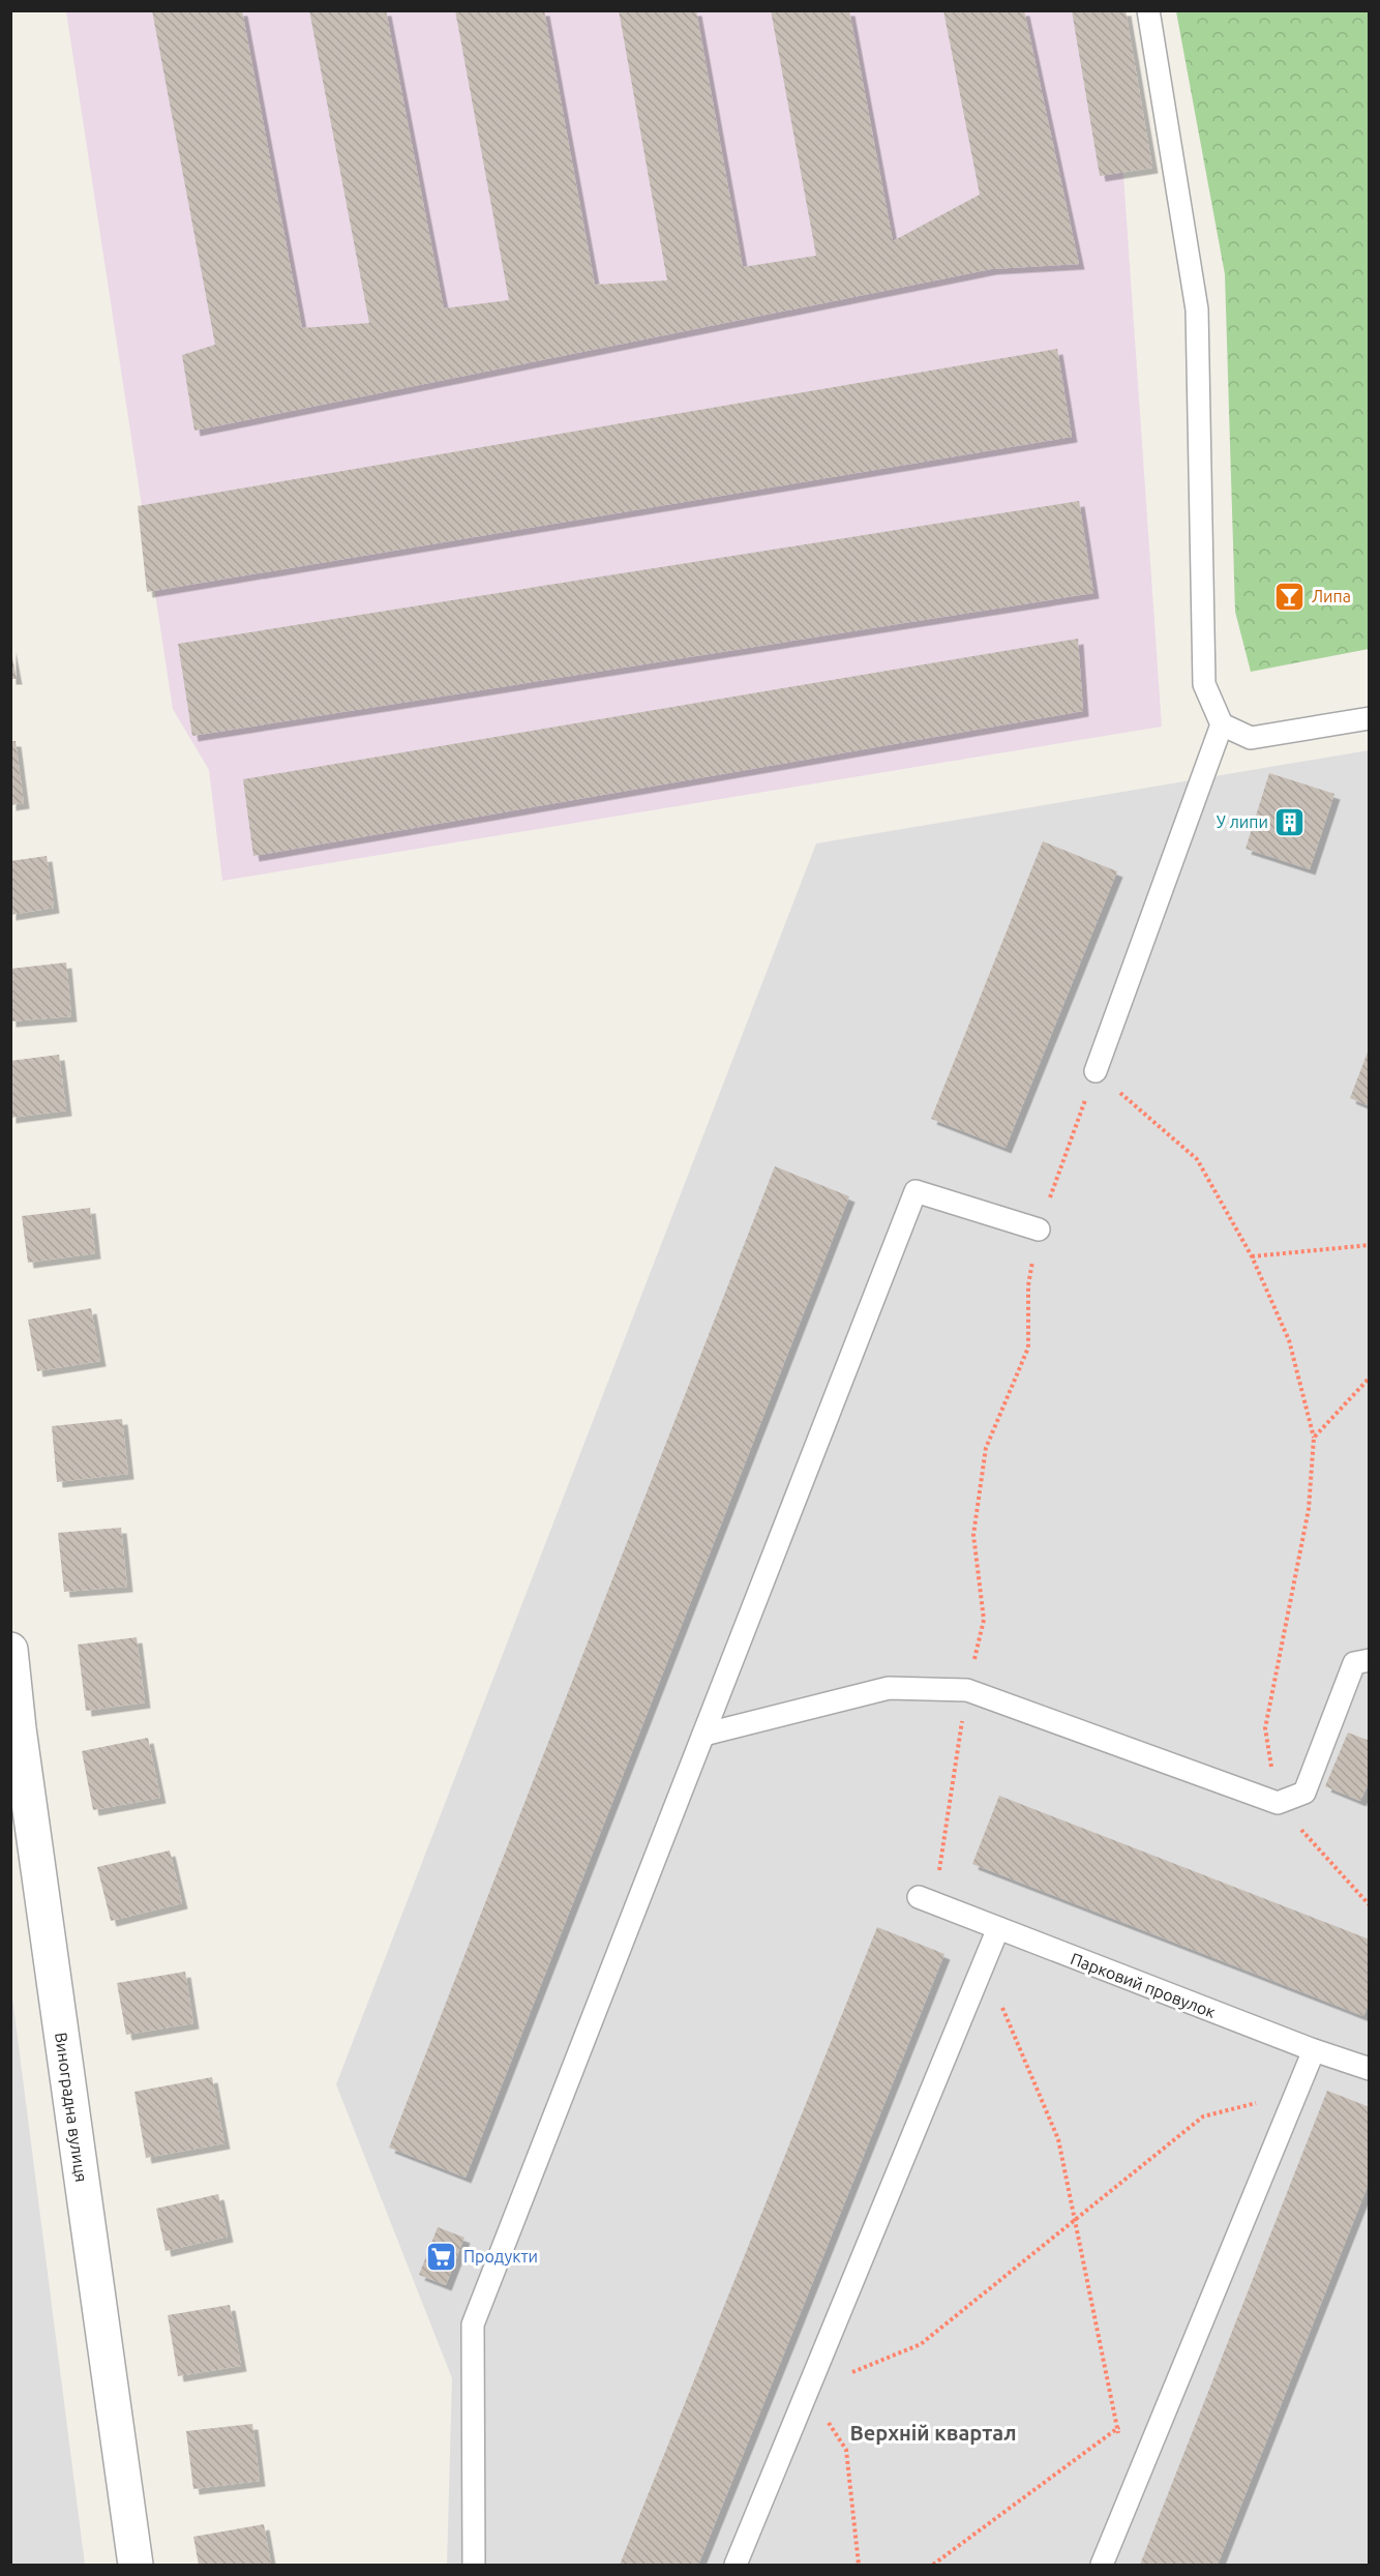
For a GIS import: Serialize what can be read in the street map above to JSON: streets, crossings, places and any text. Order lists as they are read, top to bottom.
{
  "streets": {
    "street": ["Виноградна вулиця"],
    "lane": ["Парковий провулок"]
  },
  "districts": ["Верхній квартал"],
  "places": {
    "bar": ["Липа"],
    "building": ["У липи"],
    "supermarket": ["Продукти"]
  }
}
